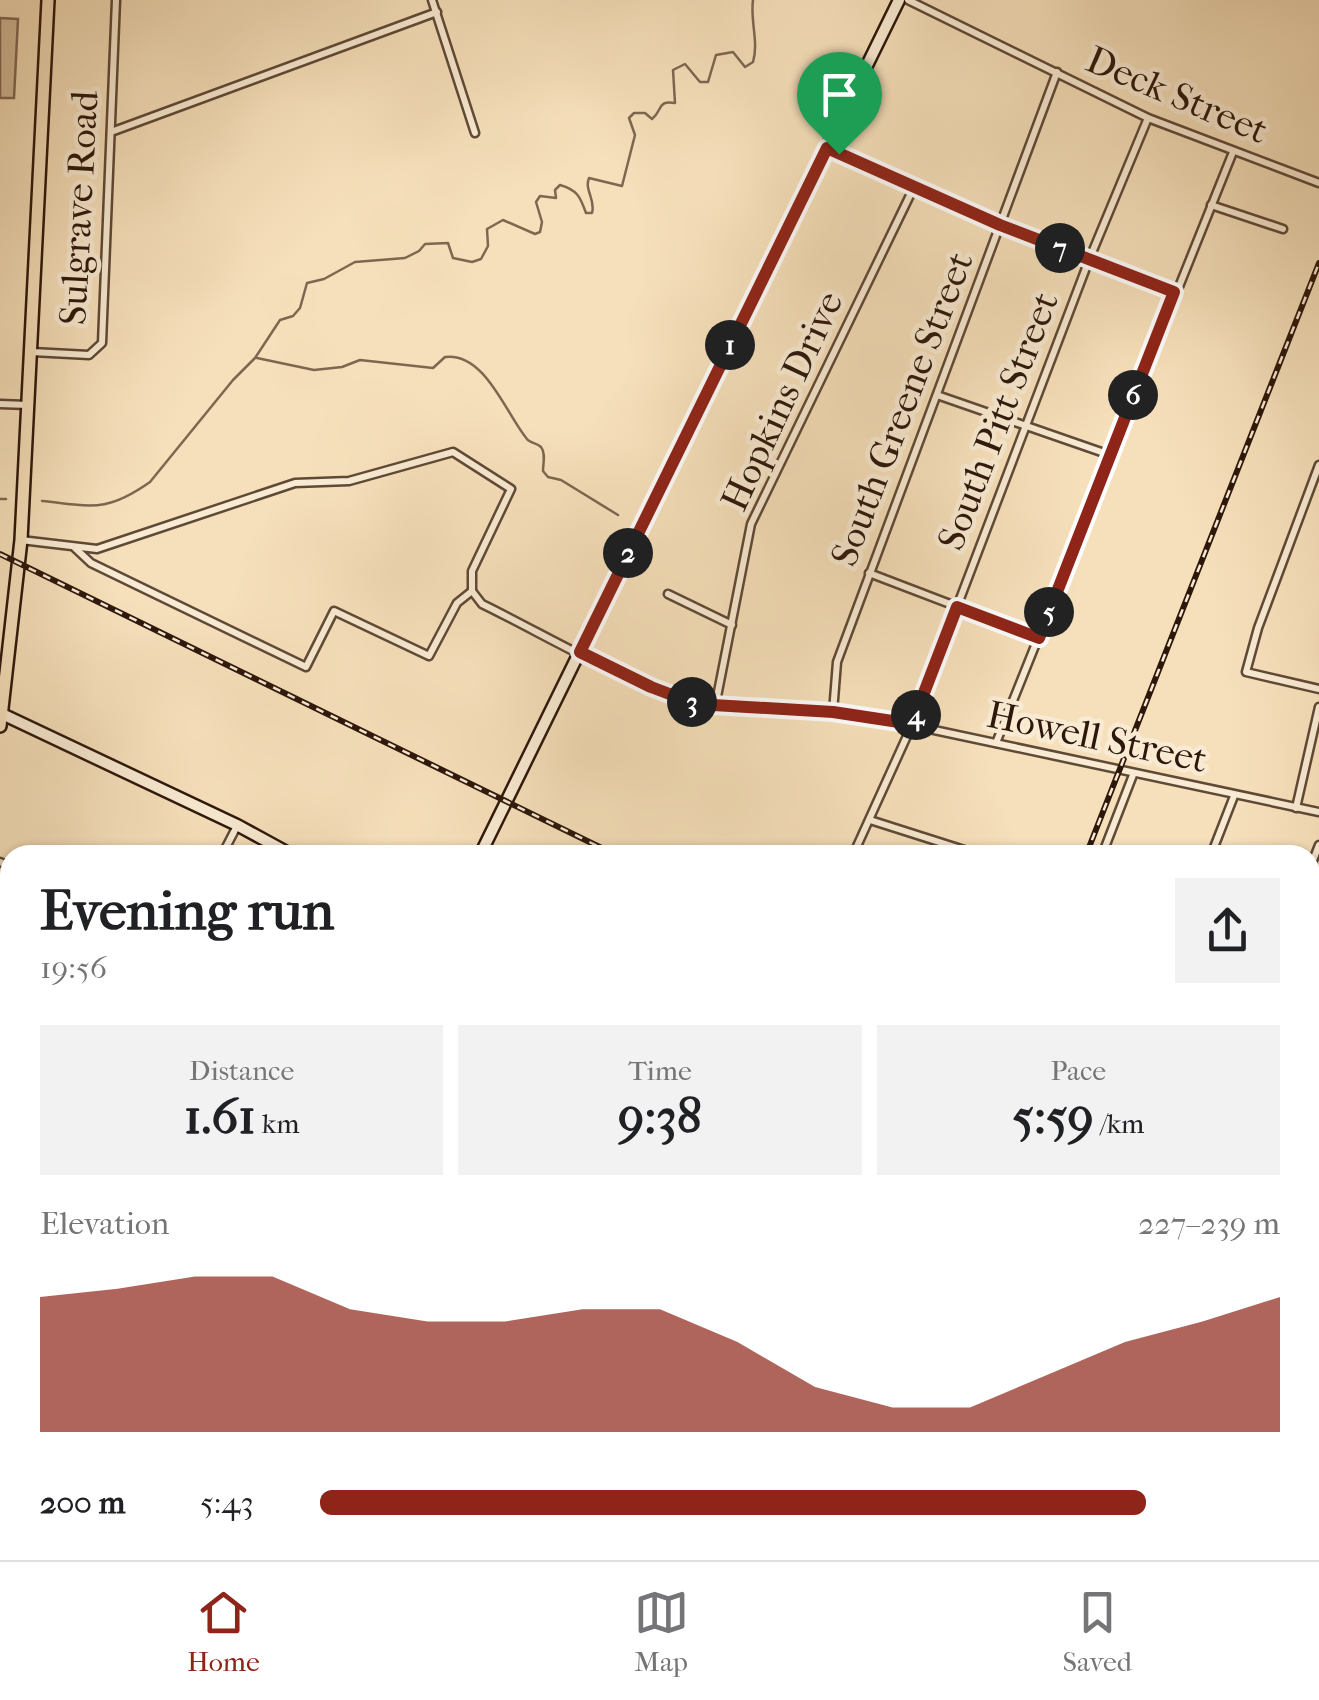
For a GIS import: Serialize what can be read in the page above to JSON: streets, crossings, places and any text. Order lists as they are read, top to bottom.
{
  "streets": {
    "street": [
      "Deck Street",
      "Sulgrave Road",
      "Hopkins Drive",
      "South Greene Street",
      "South Pitt Street",
      "Howell Street"
    ]
  },
  "crossings": [
    ["Deck Street", "South Greene Street"],
    ["Deck Street", "South Pitt Street"],
    ["Hopkins Drive", "Howell Street"],
    ["South Greene Street", "Howell Street"],
    ["South Pitt Street", "Howell Street"]
  ],
  "page": {
    "pins": [
      "7",
      "1",
      "6",
      "2",
      "5",
      "3",
      "4"
    ],
    "heading": ["Evening run", "19:56"],
    "stats": [
      ["Distance", "1.61 km"],
      ["Time", "9:38"],
      ["Pace", "5:59 /km"]
    ],
    "chart": ["Elevation", "227–239 m"],
    "list": [
      {
        "name": "200 m",
        "note": "5:43"
      }
    ],
    "tabs": ["Home", "Map", "Saved"]
  }
}
